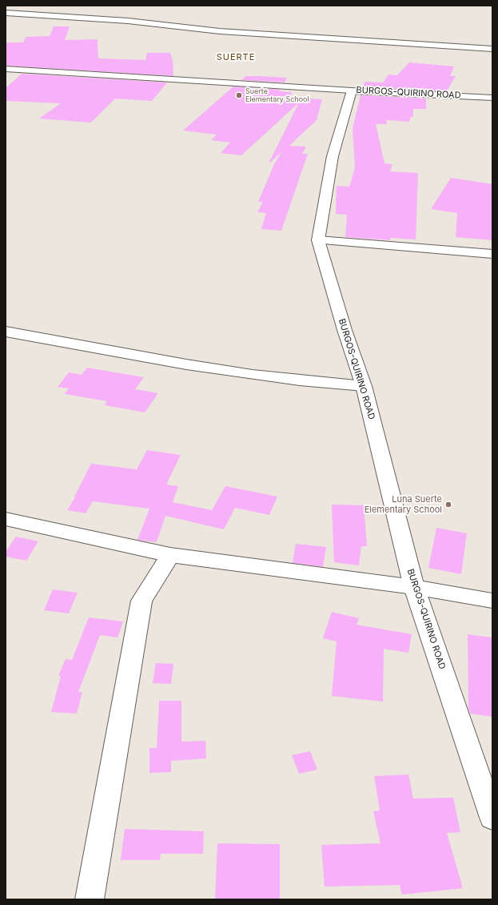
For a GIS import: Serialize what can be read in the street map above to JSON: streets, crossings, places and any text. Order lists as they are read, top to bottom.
{
  "streets": {
    "street": ["BURGOS-QUIRINO ROAD"]
  },
  "districts": ["SUERTE"],
  "places": ["Suerte Elementary School", "Luna Suerte Elementary School"]
}
